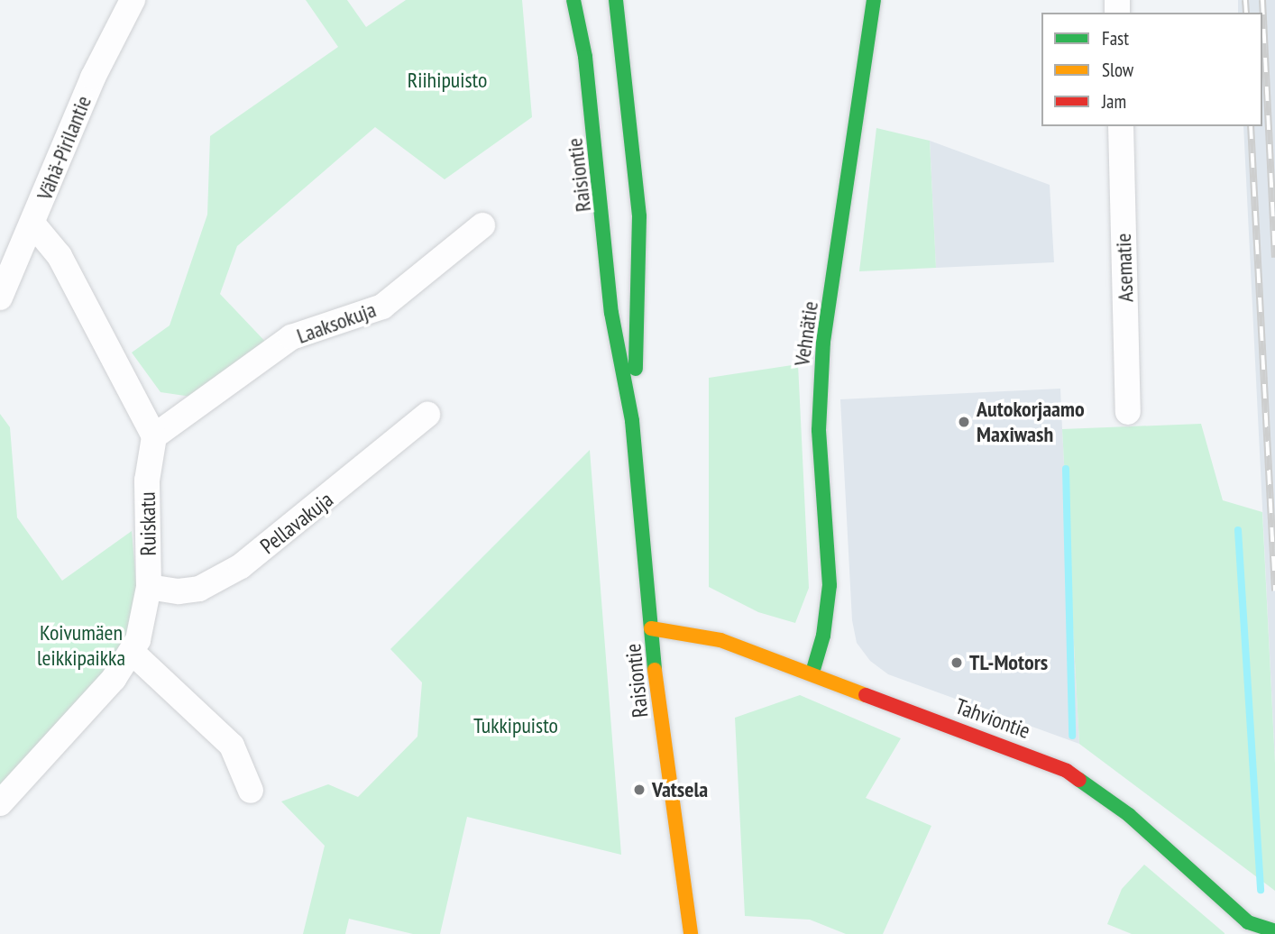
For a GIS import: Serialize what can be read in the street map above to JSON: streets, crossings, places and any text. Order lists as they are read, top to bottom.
{
  "streets": {
    "street": [
      "Vähä-Pirilantie",
      "Raisiontie",
      "Asematie",
      "Laaksokuja",
      "Vehnätie",
      "Pellavakuja",
      "Ruiskatu",
      "Tahviontie"
    ]
  },
  "crossings": [
    ["Raisiontie", "Tahviontie"],
    ["Laaksokuja", "Ruiskatu"],
    ["Vehnätie", "Tahviontie"],
    ["Pellavakuja", "Ruiskatu"]
  ],
  "parks": ["Riihipuisto", "Koivumäen leikkipaikka", "Tukkipuisto"],
  "places": ["Autokorjaamo Maxiwash", "TL-Motors", "Vatsela"],
  "legend": ["Fast", "Slow", "Jam"]
}
